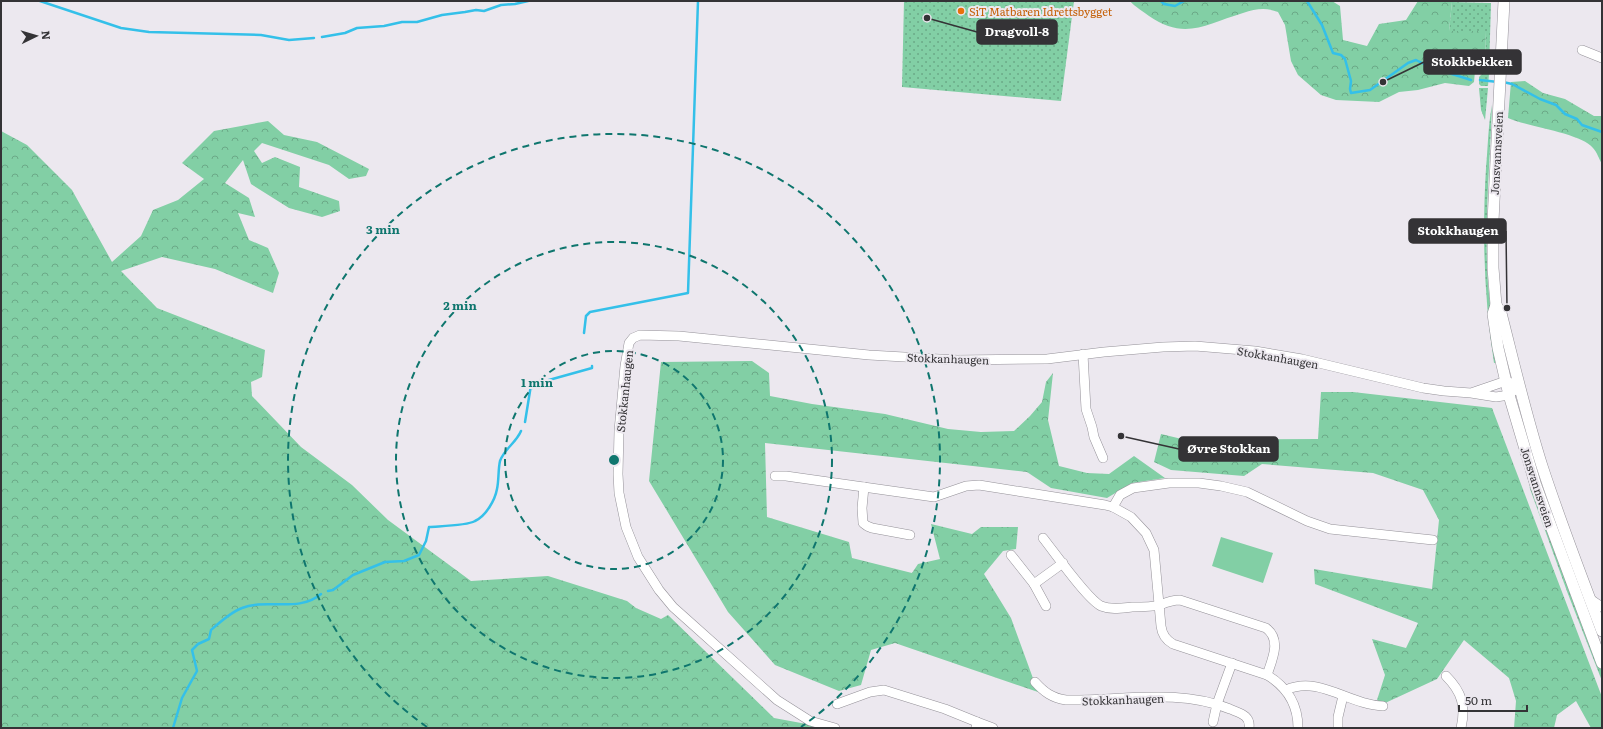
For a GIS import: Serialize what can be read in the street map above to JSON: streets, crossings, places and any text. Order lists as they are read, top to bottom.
{
  "streets": {
    "main road": ["Jonsvannsveien"],
    "street": ["Stokkanhaugen"]
  },
  "crossings": [
    ["Jonsvannsveien", "Stokkanhaugen"]
  ],
  "places": [
    "SiT Matbaren Idrettsbygget",
    "Dragvoll-8",
    "Stokkbekken",
    "Stokkhaugen",
    "Øvre Stokkan"
  ],
  "scale_bar": "50 m",
  "north": "right",
  "rings": ["3 min", "2 min", "1 min"]
}
